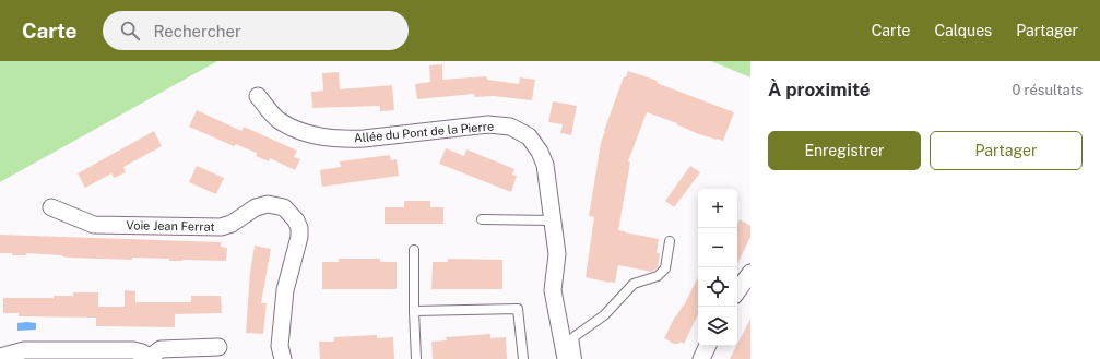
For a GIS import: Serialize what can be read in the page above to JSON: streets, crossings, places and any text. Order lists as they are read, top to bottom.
{
  "streets": {
    "street": ["Allée du Pont de la Pierre", "Voie Jean Ferrat"]
  },
  "page": {
    "header": "Carte",
    "search": "Rechercher",
    "nav": ["Carte", "Calques", "Partager"],
    "heading": ["À proximité", "0 résultats"],
    "buttons": ["Enregistrer", "Partager"],
    "map_buttons": ["+", "−"]
  }
}
